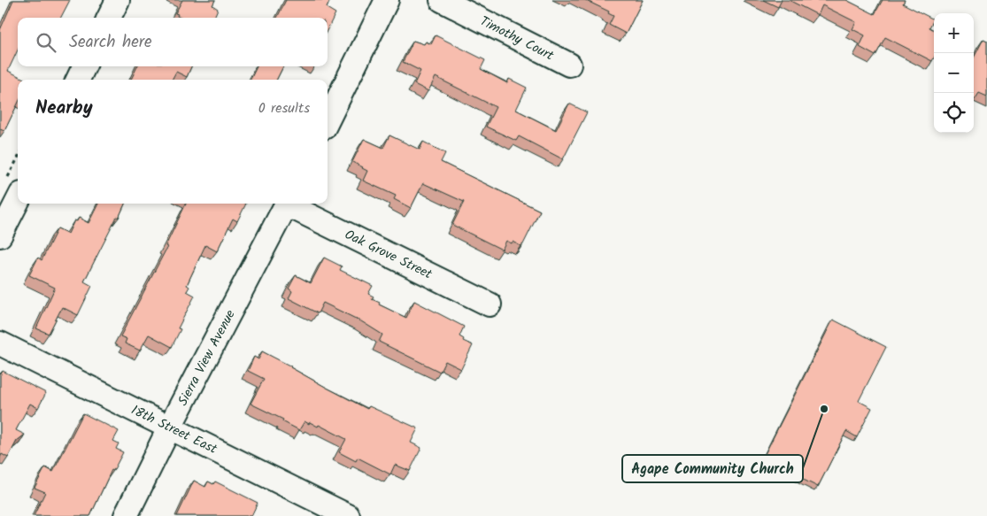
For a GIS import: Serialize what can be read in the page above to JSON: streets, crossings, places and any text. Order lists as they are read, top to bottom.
{
  "streets": {
    "street": [
      "Timothy Court",
      "Oak Grove Street",
      "Sierra View Avenue",
      "18th Street East"
    ]
  },
  "crossings": [
    ["Sierra View Avenue", "18th Street East"]
  ],
  "places": ["Agape Community Church"],
  "page": {
    "map_buttons": ["+", "−"],
    "search": "Search here",
    "heading": ["Nearby", "0 results"]
  }
}
